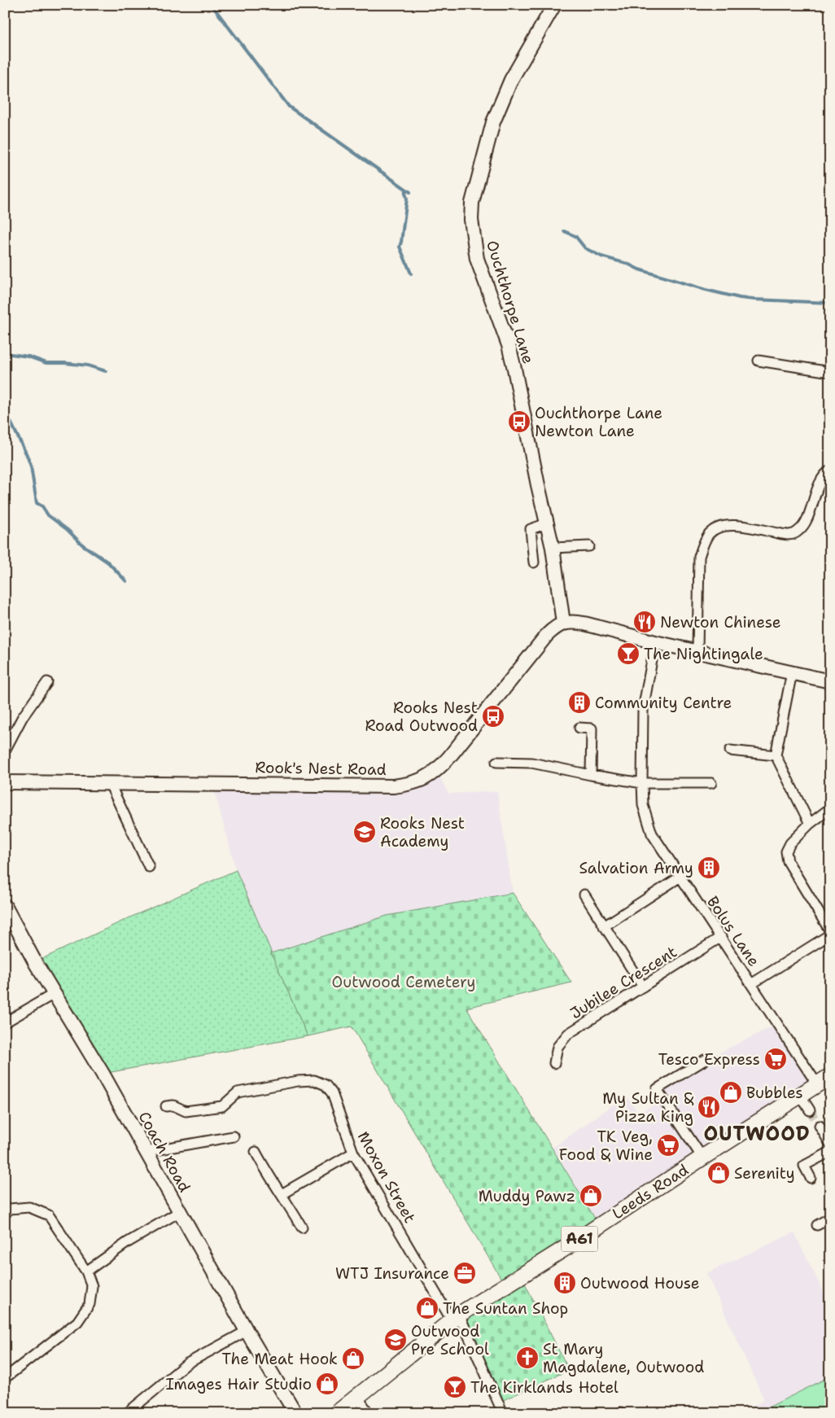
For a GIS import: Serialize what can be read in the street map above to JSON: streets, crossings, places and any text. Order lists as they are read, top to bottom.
{
  "streets": {
    "main road": ["Leeds Road", "A61"],
    "street": [
      "Ouchthorpe Lane",
      "Rook's Nest Road",
      "Bolus Lane",
      "Jubilee Crescent",
      "Coach Road",
      "Moxon Street"
    ]
  },
  "crossings": [
    ["Ouchthorpe Lane", "Rook's Nest Road"],
    ["Bolus Lane", "Jubilee Crescent"],
    ["Bolus Lane", "Leeds Road"],
    ["Moxon Street", "Leeds Road"]
  ],
  "districts": ["OUTWOOD"],
  "parks": ["Outwood Cemetery"],
  "places": {
    "bus stop": ["Ouchthorpe Lane Newton Lane", "Rooks Nest Road Outwood"],
    "restaurant": ["Newton Chinese", "My Sultan & Pizza King"],
    "bar": ["The Nightingale", "The Kirklands Hotel"],
    "building": ["Community Centre", "Salvation Army", "Outwood House"],
    "school or university": ["Rooks Nest Academy", "Outwood Pre School"],
    "supermarket": ["Tesco Express", "TK Veg, Food & Wine"],
    "shop": [
      "Bubbles",
      "Serenity",
      "Muddy Pawz",
      "The Suntan Shop",
      "The Meat Hook",
      "Images Hair Studio"
    ],
    "office": ["WTJ Insurance"],
    "church": ["St Mary Magdalene, Outwood"]
  }
}
